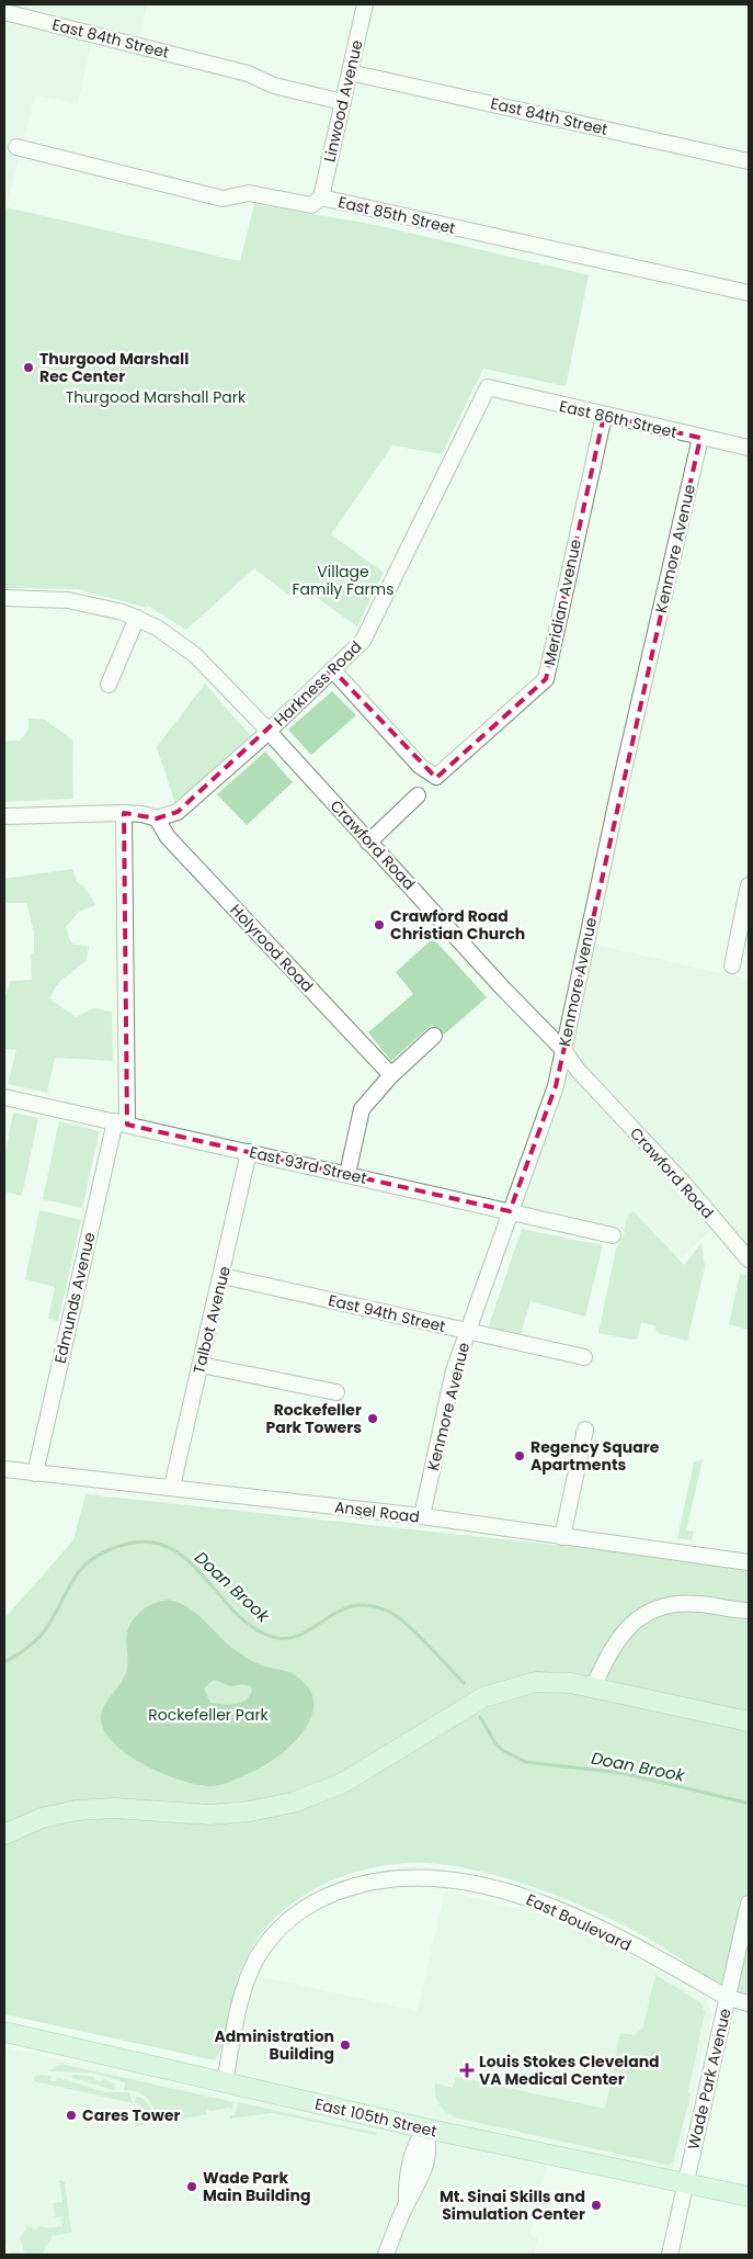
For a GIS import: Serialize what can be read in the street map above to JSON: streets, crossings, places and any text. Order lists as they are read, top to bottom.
{
  "streets": {
    "main road": ["East 105th Street"],
    "street": [
      "East 84th Street",
      "Linwood Avenue",
      "East 85th Street",
      "East 86th Street",
      "Kenmore Avenue",
      "Meridian Avenue",
      "Harkness Road",
      "Crawford Road",
      "Holyrood Road",
      "East 93rd Street",
      "Edmunds Avenue",
      "East 94th Street",
      "Talbot Avenue",
      "Ansel Road",
      "East Boulevard",
      "Wade Park Avenue"
    ]
  },
  "crossings": [
    ["East 84th Street", "Linwood Avenue"],
    ["Linwood Avenue", "East 85th Street"],
    ["East 86th Street", "Kenmore Avenue"],
    ["East 86th Street", "Meridian Avenue"],
    ["East 86th Street", "Harkness Road"],
    ["Kenmore Avenue", "Crawford Road"],
    ["Kenmore Avenue", "East 93rd Street"],
    ["Kenmore Avenue", "East 94th Street"],
    ["Kenmore Avenue", "Ansel Road"],
    ["Meridian Avenue", "Harkness Road"],
    ["Harkness Road", "Crawford Road"],
    ["Harkness Road", "Holyrood Road"],
    ["East 93rd Street", "Edmunds Avenue"],
    ["East 93rd Street", "Talbot Avenue"],
    ["Edmunds Avenue", "Ansel Road"],
    ["East 94th Street", "Talbot Avenue"],
    ["Talbot Avenue", "Ansel Road"],
    ["East Boulevard", "Wade Park Avenue"],
    ["East Boulevard", "East 105th Street"],
    ["Wade Park Avenue", "East 105th Street"]
  ],
  "water": ["Doan Brook"],
  "parks": ["Thurgood Marshall Park", "Village Family Farms", "Rockefeller Park"],
  "places": {
    "other": [
      "Thurgood Marshall Rec Center",
      "Crawford Road Christian Church",
      "Rockefeller Park Towers",
      "Regency Square Apartments",
      "Administration Building",
      "Cares Tower",
      "Wade Park Main Building",
      "Mt. Sinai Skills and Simulation Center"
    ],
    "health": ["Louis Stokes Cleveland VA Medical Center"]
  }
}
